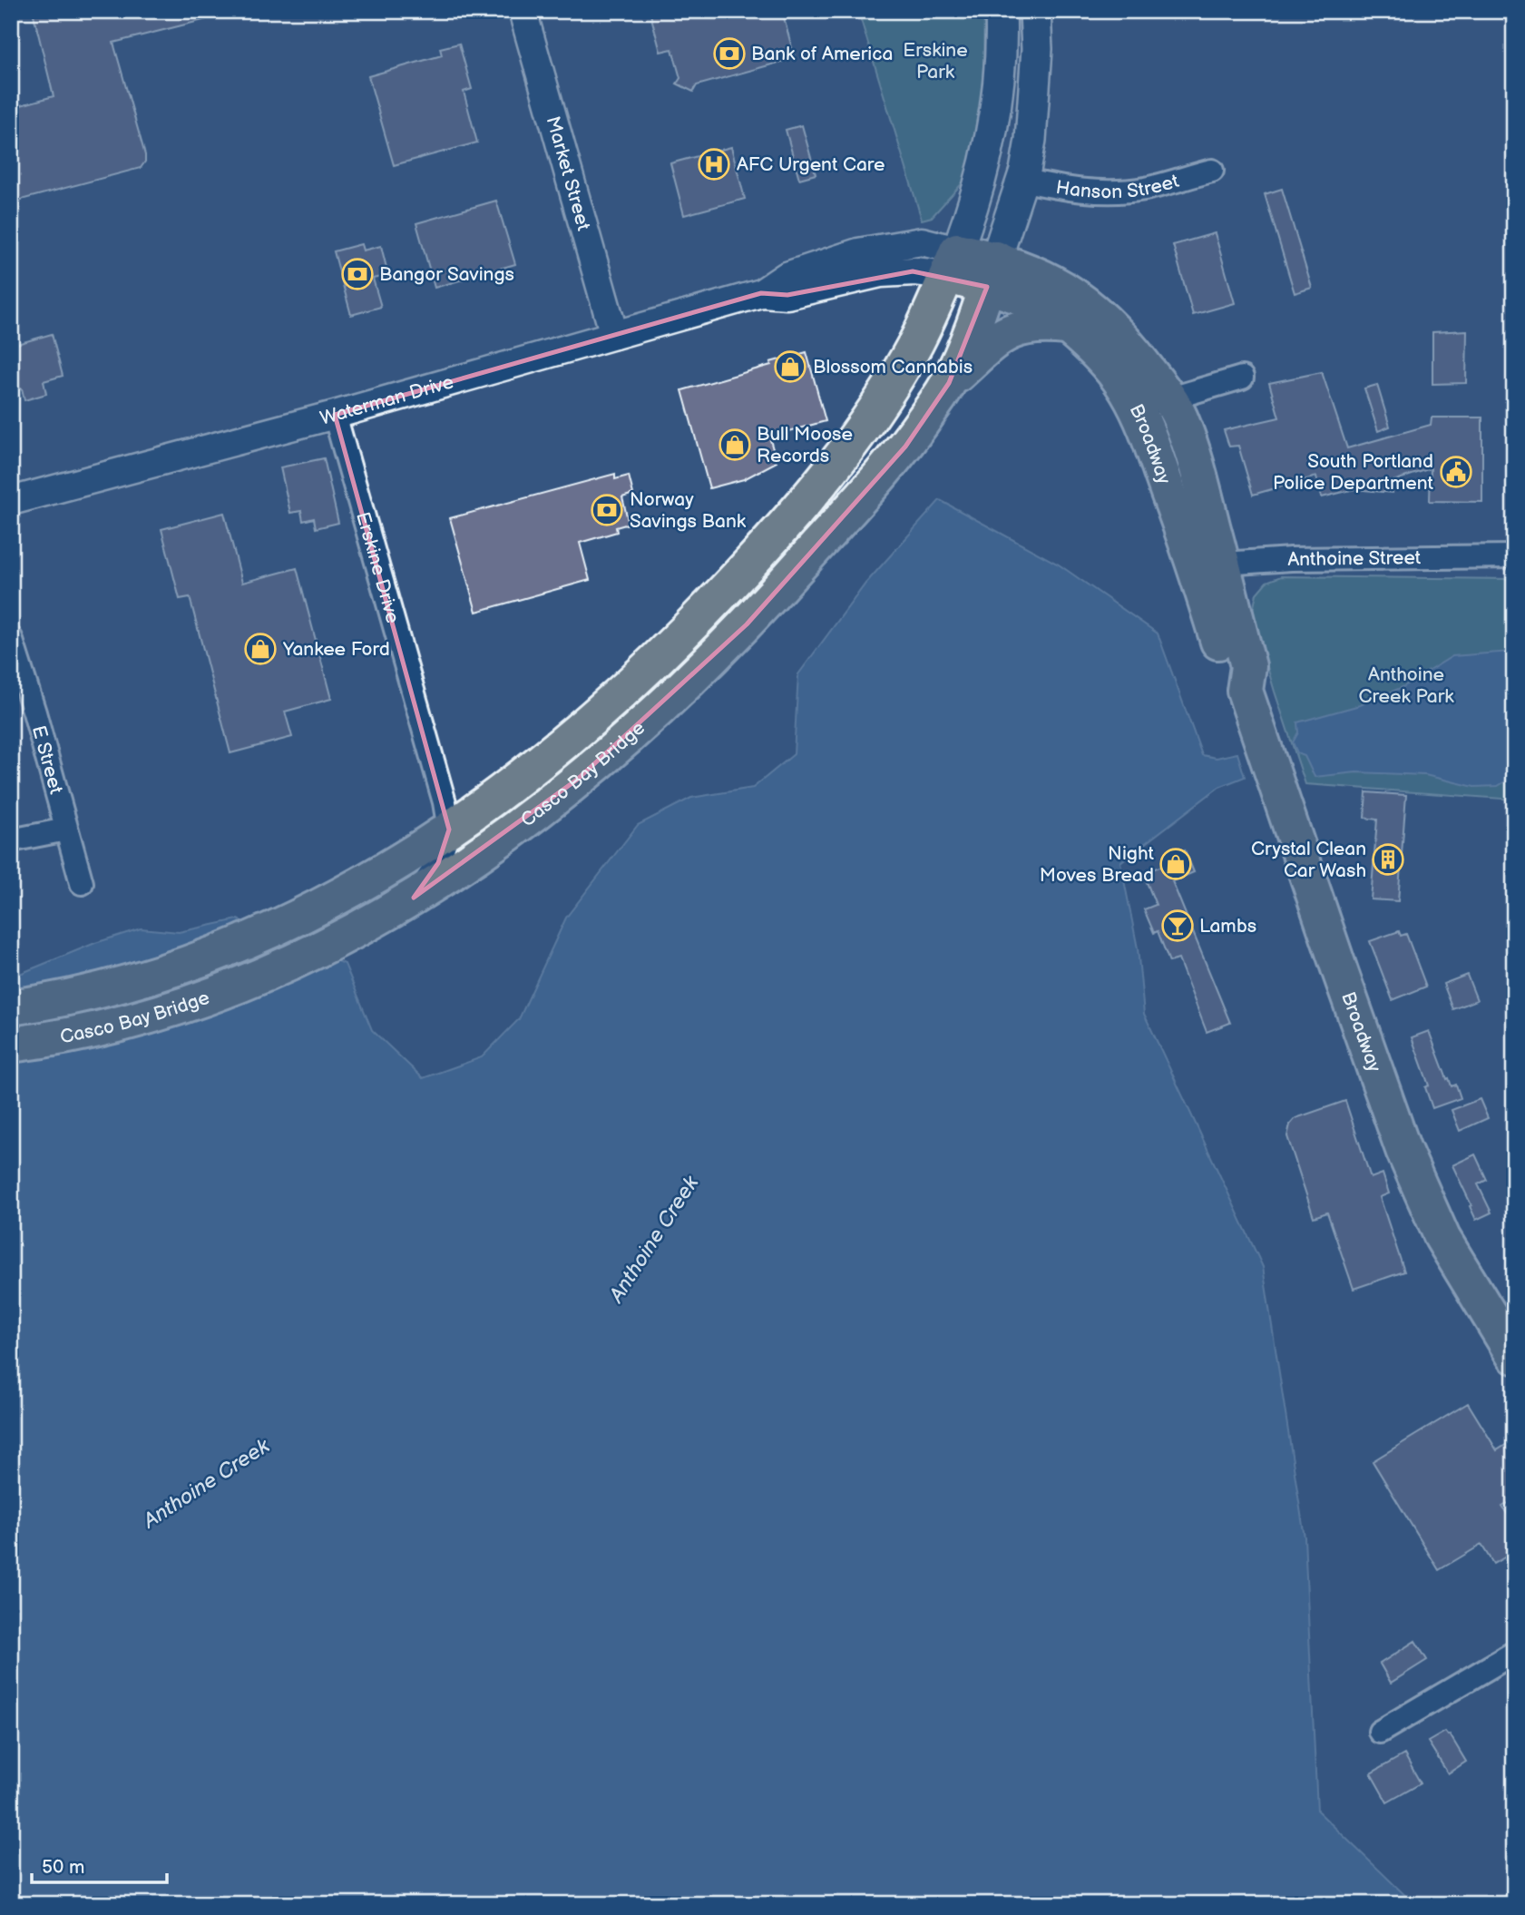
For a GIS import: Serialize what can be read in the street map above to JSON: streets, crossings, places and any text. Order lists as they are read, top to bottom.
{
  "streets": {
    "main road": ["Waterman Drive", "Broadway", "Casco Bay Bridge"],
    "street": [
      "Market Street",
      "Hanson Street",
      "Anthoine Street",
      "Erskine Drive",
      "E Street"
    ]
  },
  "crossings": [
    ["Market Street", "Waterman Drive"],
    ["Waterman Drive", "Broadway"],
    ["Waterman Drive", "Erskine Drive"],
    ["Waterman Drive", "Casco Bay Bridge"],
    ["Broadway", "Anthoine Street"],
    ["Broadway", "Casco Bay Bridge"],
    ["Erskine Drive", "Casco Bay Bridge"]
  ],
  "water": ["Anthoine Creek"],
  "parks": ["Erskine Park", "Anthoine Creek Park"],
  "places": {
    "bank": ["Bank of America", "Bangor Savings", "Norway Savings Bank"],
    "hospital": ["AFC Urgent Care"],
    "shop": [
      "Blossom Cannabis",
      "Bull Moose Records",
      "Yankee Ford",
      "Night Moves Bread"
    ],
    "public building": ["South Portland Police Department"],
    "building": ["Crystal Clean Car Wash"],
    "bar": ["Lambs"]
  },
  "scale_bar": "50 m"
}
